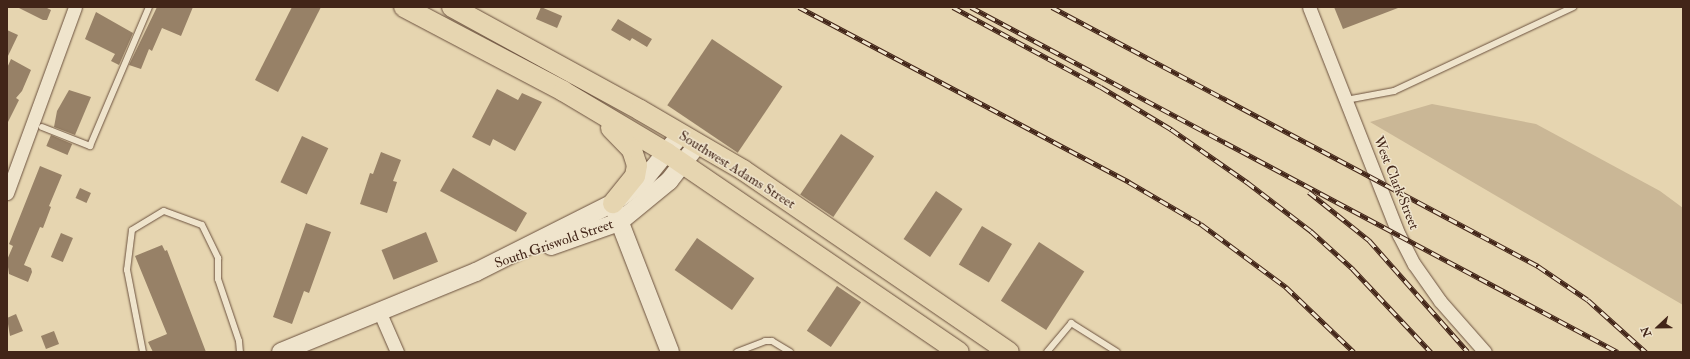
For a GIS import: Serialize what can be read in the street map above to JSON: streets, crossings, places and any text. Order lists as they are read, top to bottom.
{
  "streets": {
    "main road": ["Southwest Adams Street"],
    "street": ["West Clark Street", "South Griswold Street"]
  },
  "crossings": [
    ["Southwest Adams Street", "South Griswold Street"]
  ],
  "north": "left"
}
